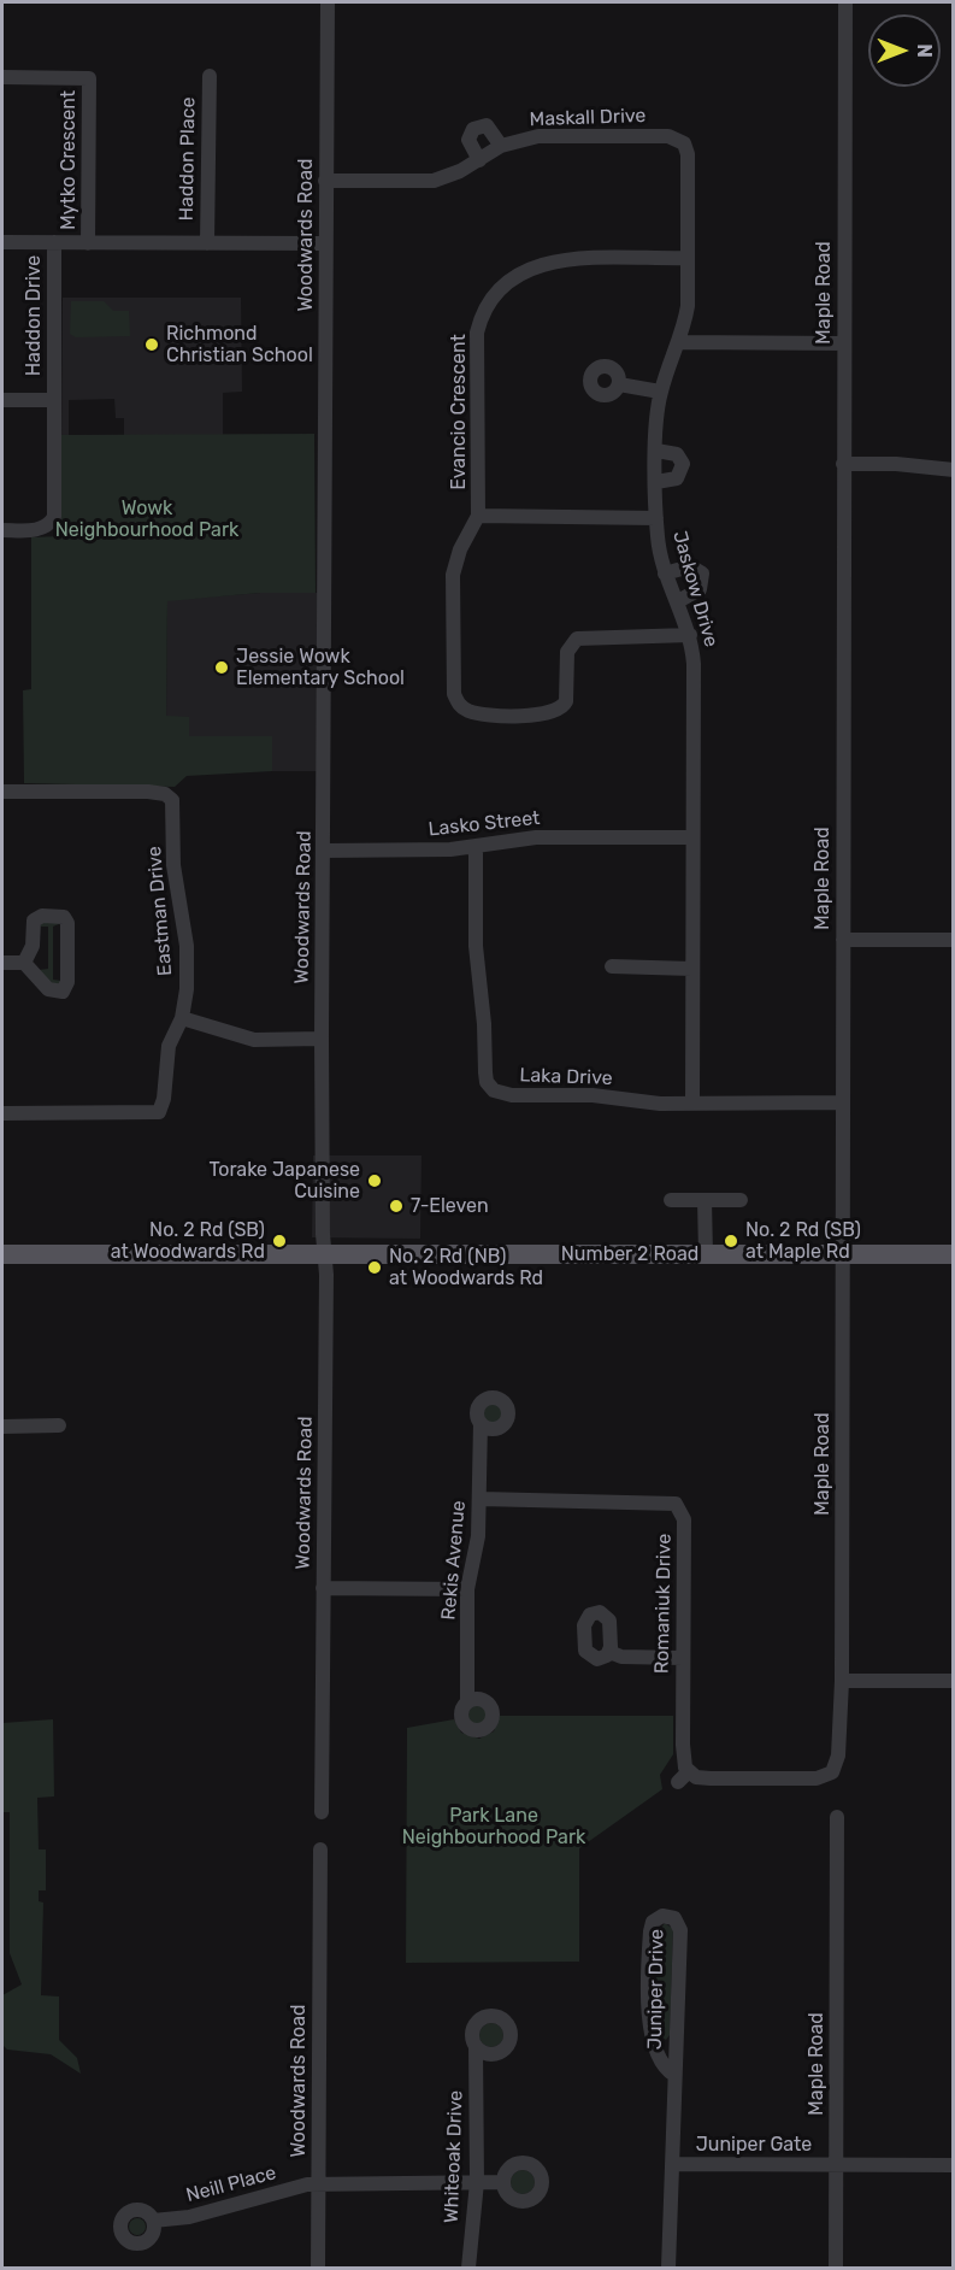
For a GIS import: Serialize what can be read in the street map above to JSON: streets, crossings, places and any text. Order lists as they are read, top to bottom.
{
  "streets": {
    "main road": ["Number 2 Road"],
    "street": [
      "Maskall Drive",
      "Haddon Place",
      "Mytko Crescent",
      "Woodwards Road",
      "Maple Road",
      "Haddon Drive",
      "Evancio Crescent",
      "Jaskow Drive",
      "Lasko Street",
      "Eastman Drive",
      "Laka Drive",
      "Rekis Avenue",
      "Romaniuk Drive",
      "Juniper Drive",
      "Juniper Gate",
      "Whiteoak Drive",
      "Neill Place"
    ]
  },
  "crossings": [
    ["Maskall Drive", "Woodwards Road"],
    ["Maskall Drive", "Jaskow Drive"],
    ["Haddon Place", "Haddon Drive"],
    ["Mytko Crescent", "Haddon Drive"],
    ["Woodwards Road", "Haddon Drive"],
    ["Woodwards Road", "Lasko Street"],
    ["Woodwards Road", "Number 2 Road"],
    ["Woodwards Road", "Neill Place"],
    ["Maple Road", "Laka Drive"],
    ["Maple Road", "Number 2 Road"],
    ["Maple Road", "Romaniuk Drive"],
    ["Maple Road", "Juniper Gate"],
    ["Evancio Crescent", "Jaskow Drive"],
    ["Jaskow Drive", "Lasko Street"],
    ["Jaskow Drive", "Laka Drive"],
    ["Lasko Street", "Laka Drive"],
    ["Rekis Avenue", "Romaniuk Drive"],
    ["Juniper Drive", "Juniper Gate"],
    ["Whiteoak Drive", "Neill Place"]
  ],
  "parks": ["Wowk Neighbourhood Park", "Park Lane Neighbourhood Park"],
  "places": [
    "Richmond Christian School",
    "Jessie Wowk Elementary School",
    "Torake Japanese Cuisine",
    "7-Eleven",
    "No. 2 Rd (SB) at Woodwards Rd",
    "No. 2 Rd (SB) at Maple Rd",
    "No. 2 Rd (NB) at Woodwards Rd"
  ],
  "north": "right"
}
